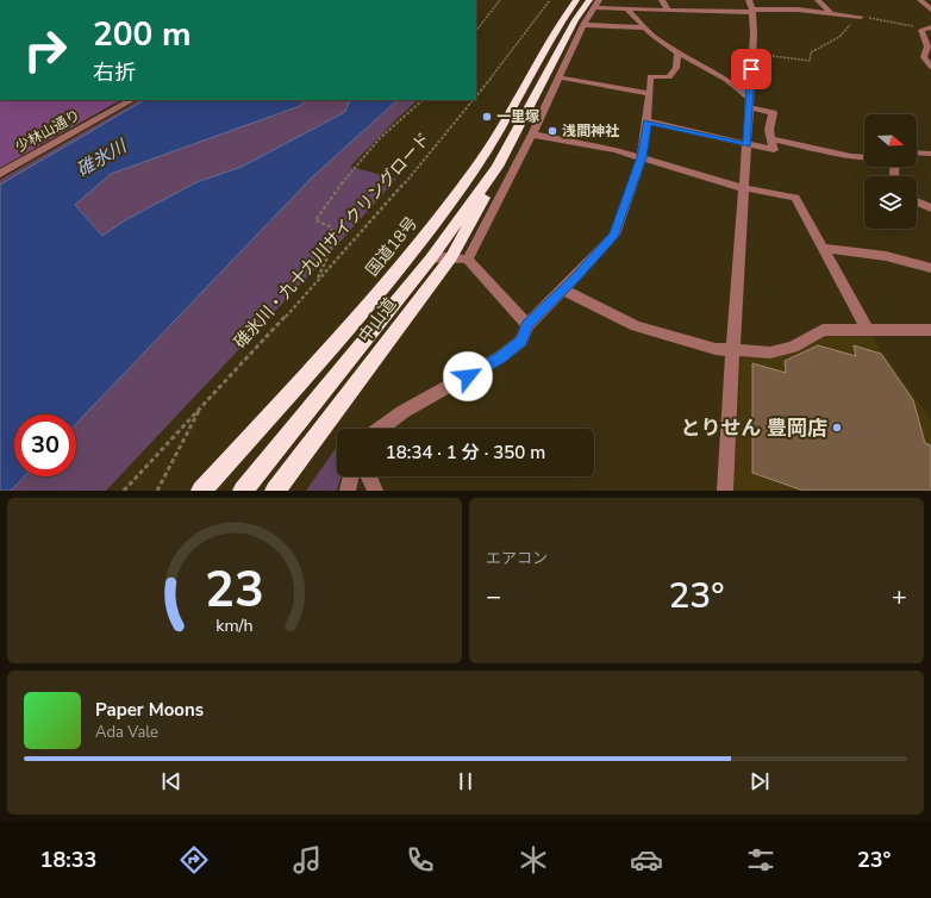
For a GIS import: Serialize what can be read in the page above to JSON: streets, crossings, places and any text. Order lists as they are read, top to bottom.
{
  "streets": {
    "highway": ["国道18号", "中山道"],
    "street": ["少林山通り"],
    "path": ["碓氷川・九十九川サイクリングロード"]
  },
  "water": ["碓氷川"],
  "places": ["一里塚", "浅間神社", "とりせん 豊岡店"],
  "north": "right",
  "page": {
    "turn": ["200 m", "右折"],
    "limit": "30",
    "trip": "18:34 · 1 分 · 350 m",
    "tile": "エアコン",
    "heat": ["−", "23°", "+"],
    "song": ["Paper Moons", "Ada Vale"],
    "tabs": ["18:33", "23°"],
    "gauge": ["23", "km/h"]
  }
}
